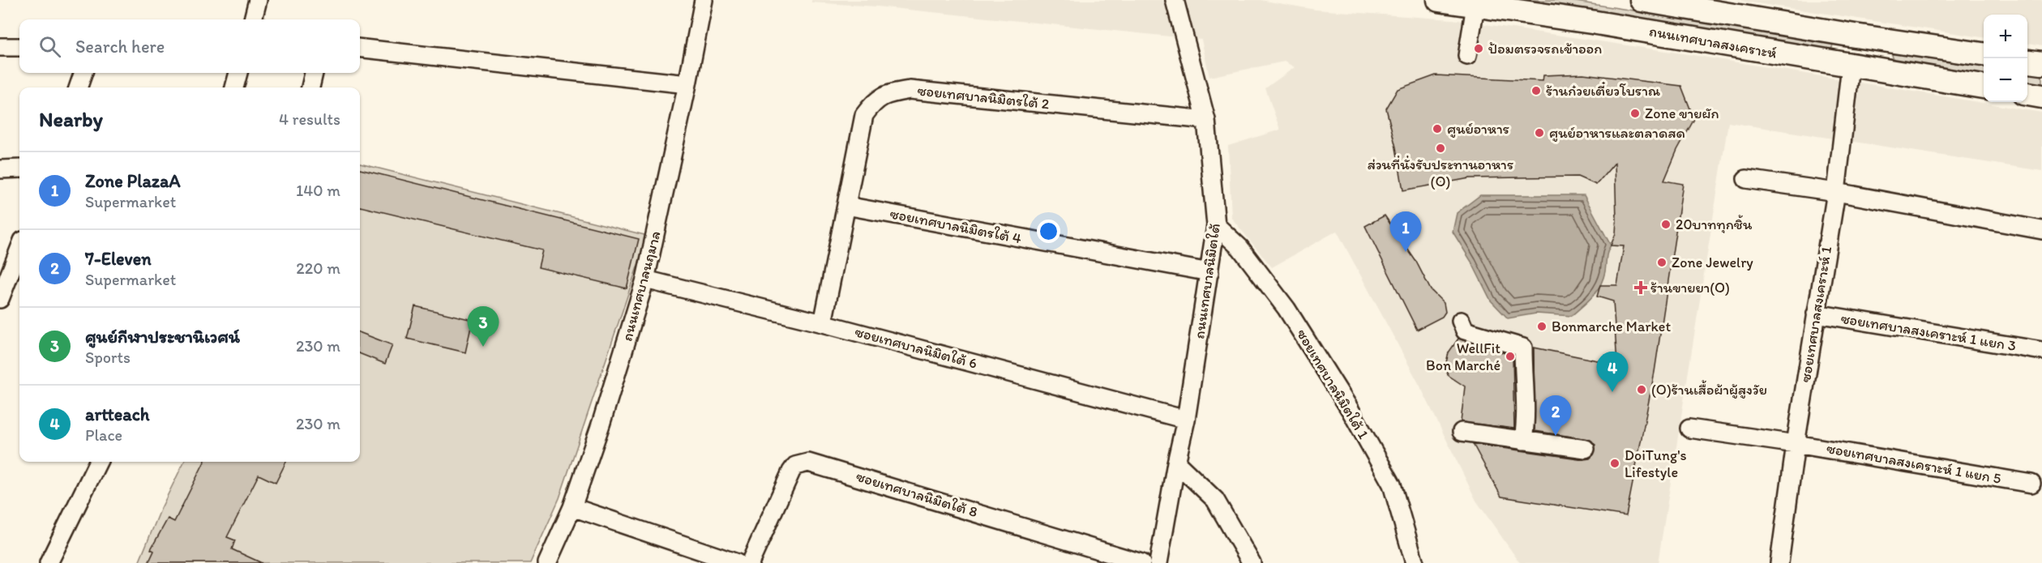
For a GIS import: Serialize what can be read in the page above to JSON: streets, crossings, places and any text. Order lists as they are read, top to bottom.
{
  "streets": {
    "street": [
      "ถนนเทศบาลสงเคราะห์",
      "ซอยเทศบาลนิมิตรใต้ 2",
      "ซอยเทศบาลนิมิตรใต้ 4",
      "ถนนเทศบาลนิมิตใต้",
      "ถนนเทศบาลนฤมาล",
      "ซอยเทศบาลสงเคราะห์ 1",
      "ซอยเทศบาลสงเคราะห์ 1 แยก 3",
      "ซอยเทศบาลนิมิตใต้ 6",
      "ซอยเทศบาลนิมิตใต้ 1",
      "ซอยเทศบาลสงเคราะห์ 1 แยก 5",
      "ซอยเทศบาลนิมิตใต้ 8"
    ]
  },
  "crossings": [
    ["ถนนเทศบาลสงเคราะห์", "ซอยเทศบาลสงเคราะห์ 1"],
    ["ซอยเทศบาลนิมิตรใต้ 2", "ซอยเทศบาลนิมิตรใต้ 4"],
    ["ซอยเทศบาลนิมิตรใต้ 2", "ถนนเทศบาลนิมิตใต้"],
    ["ซอยเทศบาลนิมิตรใต้ 2", "ซอยเทศบาลนิมิตใต้ 6"],
    ["ซอยเทศบาลนิมิตรใต้ 4", "ถนนเทศบาลนิมิตใต้"],
    ["ถนนเทศบาลนิมิตใต้", "ซอยเทศบาลนิมิตใต้ 6"],
    ["ถนนเทศบาลนิมิตใต้", "ซอยเทศบาลนิมิตใต้ 1"],
    ["ถนนเทศบาลนฤมาล", "ซอยเทศบาลนิมิตใต้ 6"],
    ["ซอยเทศบาลสงเคราะห์ 1", "ซอยเทศบาลสงเคราะห์ 1 แยก 3"],
    ["ซอยเทศบาลสงเคราะห์ 1", "ซอยเทศบาลสงเคราะห์ 1 แยก 5"]
  ],
  "places": {
    "other": [
      "ป้อมตรวจรถเข้าออก",
      "ร้านก๋วยเตี๋ยวโบราณ",
      "Zone ขายผัก",
      "ศูนย์อาหาร",
      "ศูนย์อาหารและตลาดสด",
      "ส่วนที่นั่งรับประทานอาหาร (O)",
      "20บาททุกชิ้น",
      "Zone Jewelry",
      "Bonmarche Market",
      "WellFit Bon Marché",
      "(O)ร้านเสื้อผ้าผู้สูงวัย",
      "DoiTung's Lifestyle"
    ],
    "health": ["ร้านขายยา(O)"]
  },
  "page": {
    "map_buttons": ["+", "−"],
    "search": "Search here",
    "heading": ["Nearby", "4 results"],
    "list": [
      {
        "mark": "1",
        "name": "Zone PlazaA",
        "note": "Supermarket",
        "value": "140 m"
      },
      {
        "mark": "2",
        "name": "7-Eleven",
        "note": "Supermarket",
        "value": "220 m"
      },
      {
        "mark": "3",
        "name": "ศูนย์กีฬาประชานิเวศน์",
        "note": "Sports",
        "value": "230 m"
      },
      {
        "mark": "4",
        "name": "artteach",
        "note": "Place",
        "value": "230 m"
      }
    ],
    "pins": [
      "1",
      "3",
      "4",
      "2"
    ]
  }
}
